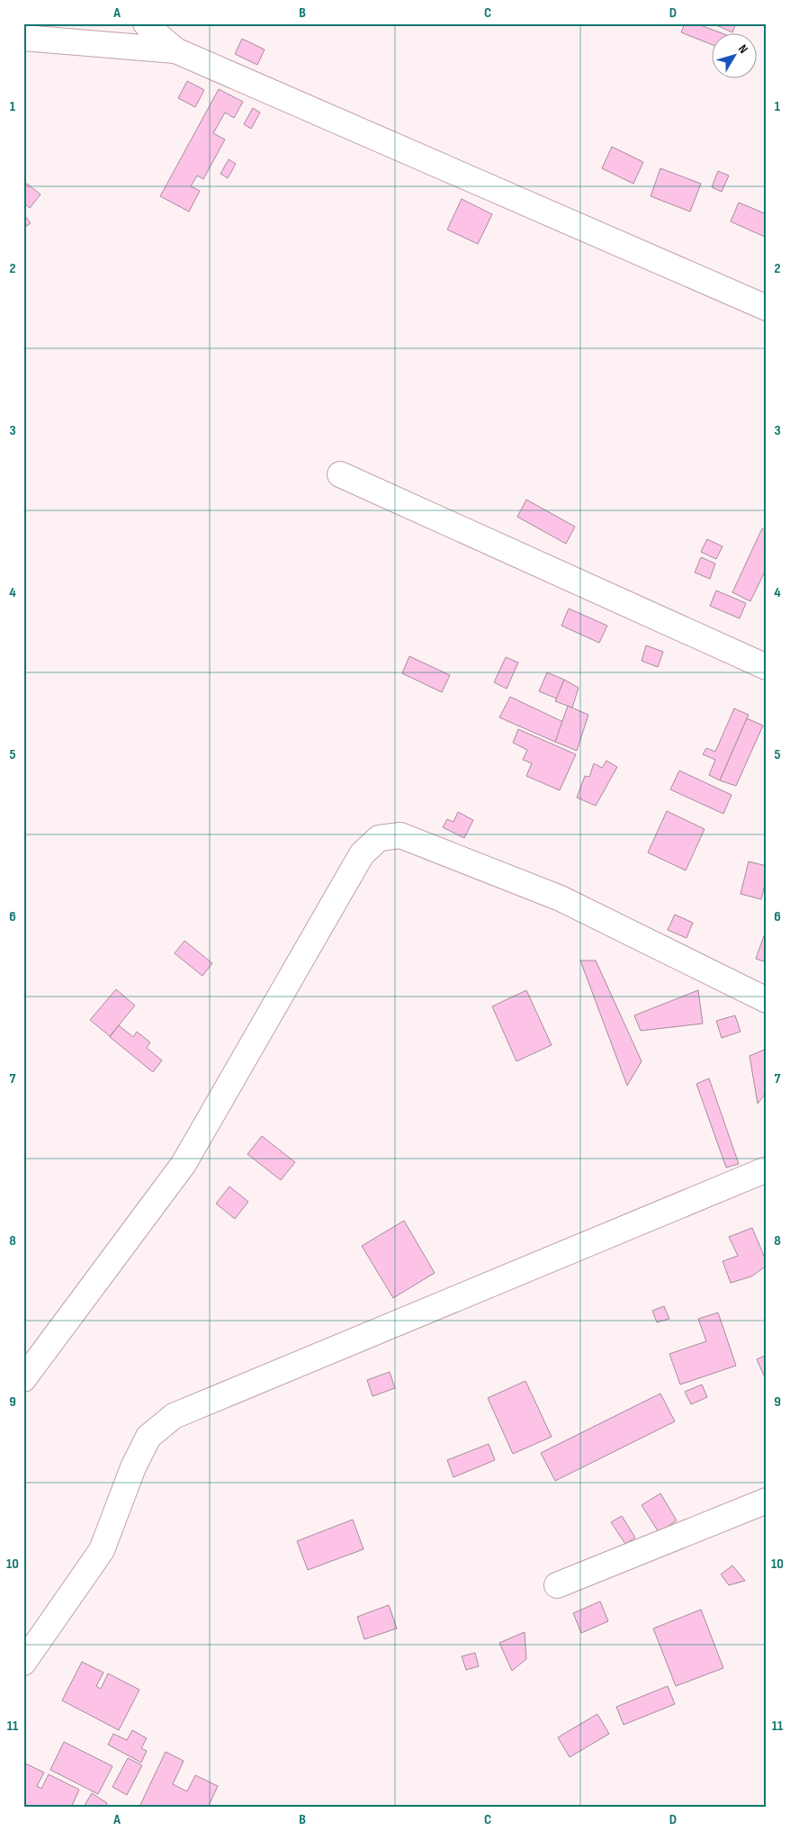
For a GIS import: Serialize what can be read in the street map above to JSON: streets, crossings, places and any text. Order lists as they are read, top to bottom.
{
  "north": "top right",
  "grid": {
    "columns": [
      "A",
      "B",
      "C",
      "D"
    ],
    "rows": [
      "1",
      "2",
      "3",
      "4",
      "5",
      "6",
      "7",
      "8",
      "9",
      "10",
      "11"
    ]
  }
}
